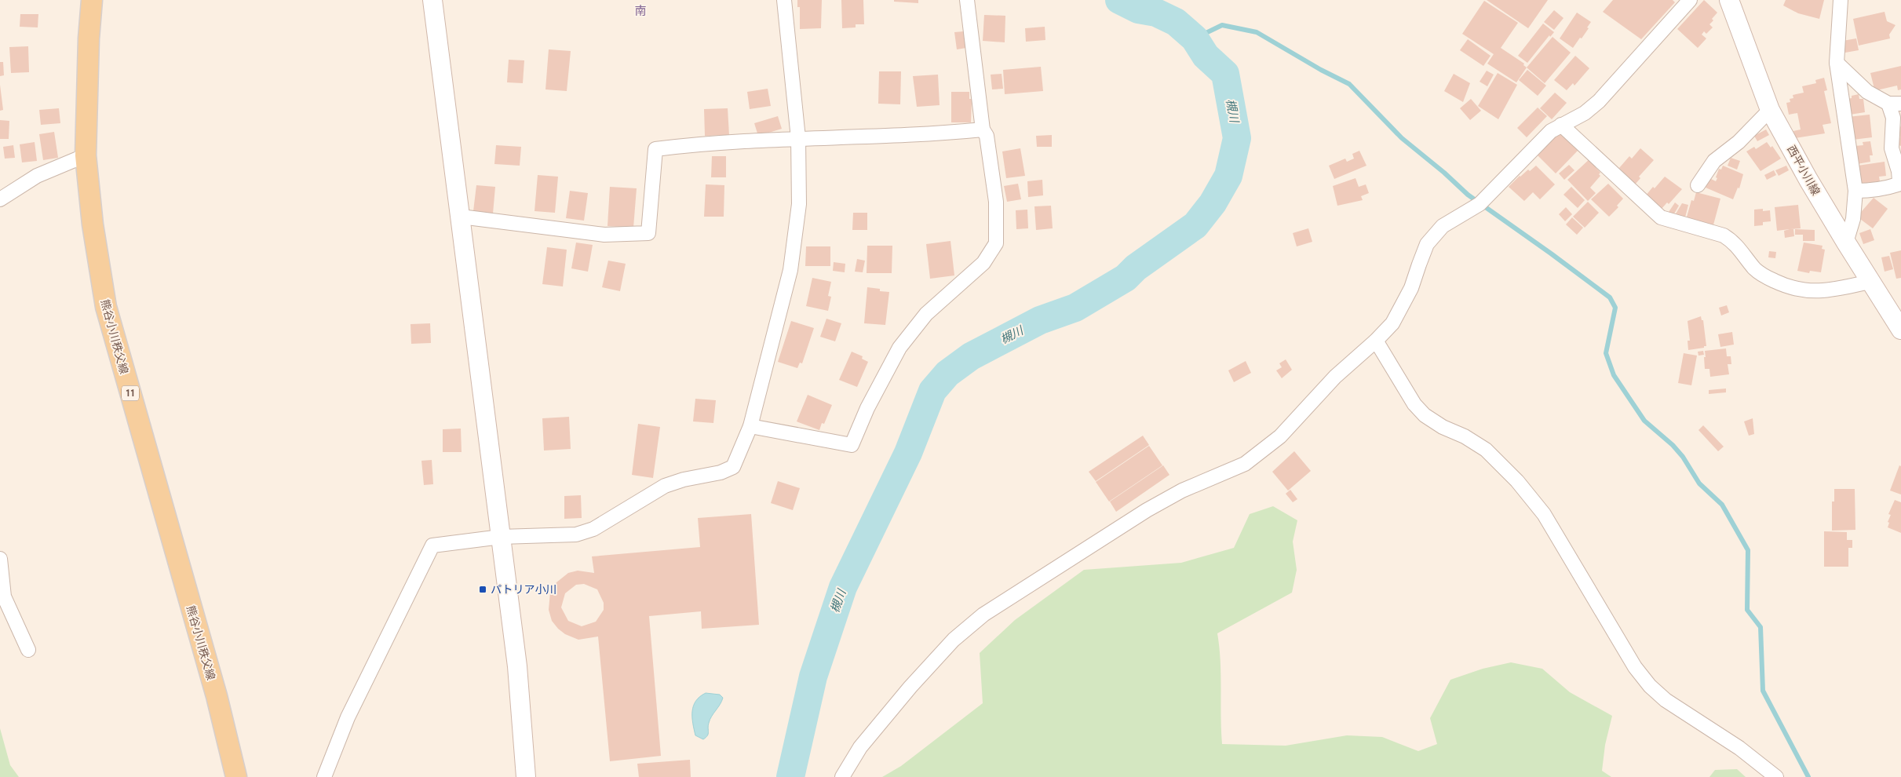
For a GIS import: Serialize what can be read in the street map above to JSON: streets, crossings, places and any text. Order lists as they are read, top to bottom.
{
  "streets": {
    "main road": ["熊谷小川秩父線", "11"],
    "street": ["西平小川線"]
  },
  "districts": ["南"],
  "water": ["槻川"],
  "places": {
    "transit": ["パトリア小川"]
  }
}
